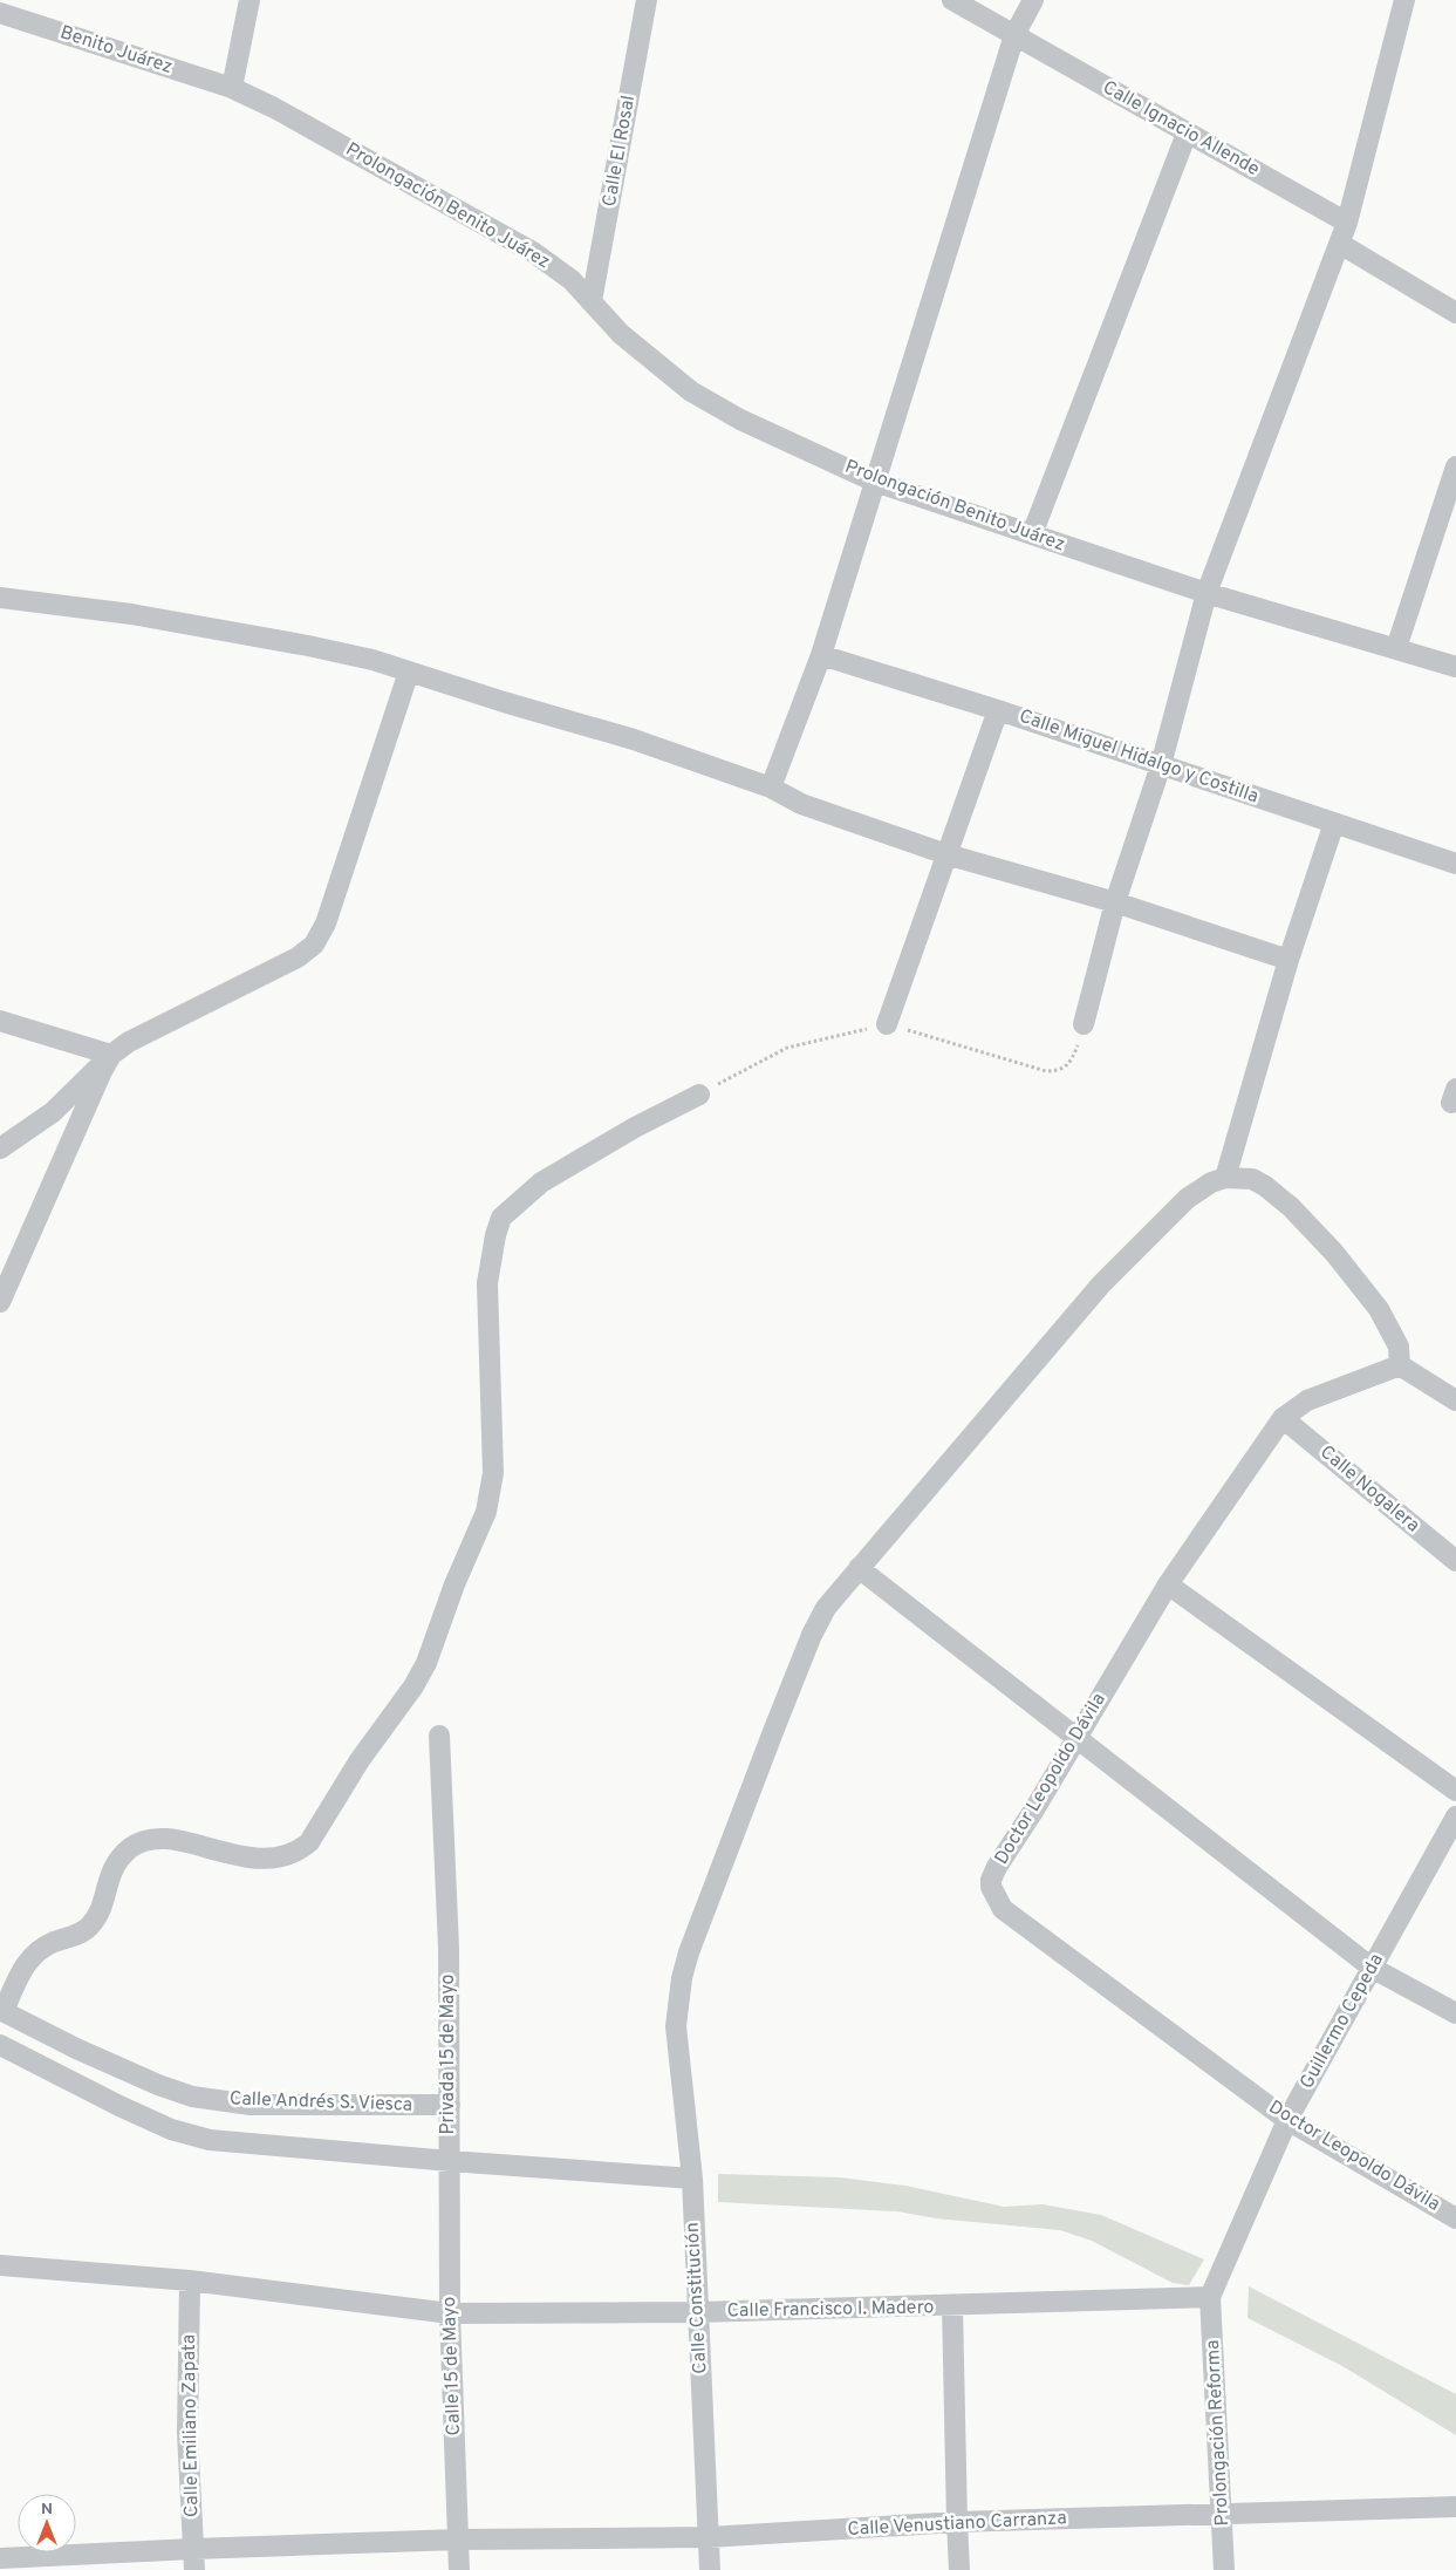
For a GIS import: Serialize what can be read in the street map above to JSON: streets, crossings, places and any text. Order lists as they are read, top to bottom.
{
  "streets": {
    "street": [
      "Benito Juárez",
      "Calle Ignacio Allende",
      "Calle El Rosal",
      "Prolongación Benito Juárez",
      "Calle Miguel Hidalgo y Costilla",
      "Calle Nogalera",
      "Doctor Leopoldo Dávila",
      "Guillermo Cepeda",
      "Privada 15 de Mayo",
      "Calle Andrés S. Viesca",
      "Calle Constitución",
      "Calle Francisco I. Madero",
      "Calle 15 de Mayo",
      "Calle Emiliano Zapata",
      "Prolongación Reforma",
      "Calle Venustiano Carranza"
    ]
  },
  "crossings": [
    ["Benito Juárez", "Prolongación Benito Juárez"],
    ["Calle El Rosal", "Prolongación Benito Juárez"],
    ["Calle Nogalera", "Doctor Leopoldo Dávila"],
    ["Doctor Leopoldo Dávila", "Guillermo Cepeda"],
    ["Guillermo Cepeda", "Calle Francisco I. Madero"],
    ["Guillermo Cepeda", "Prolongación Reforma"],
    ["Privada 15 de Mayo", "Calle Andrés S. Viesca"],
    ["Privada 15 de Mayo", "Calle 15 de Mayo"],
    ["Calle Constitución", "Calle Francisco I. Madero"],
    ["Calle Constitución", "Calle Venustiano Carranza"],
    ["Calle Francisco I. Madero", "Calle 15 de Mayo"],
    ["Calle Francisco I. Madero", "Calle Emiliano Zapata"],
    ["Calle Francisco I. Madero", "Prolongación Reforma"],
    ["Calle 15 de Mayo", "Calle Venustiano Carranza"],
    ["Calle Emiliano Zapata", "Calle Venustiano Carranza"],
    ["Prolongación Reforma", "Calle Venustiano Carranza"]
  ],
  "north": "top"
}
